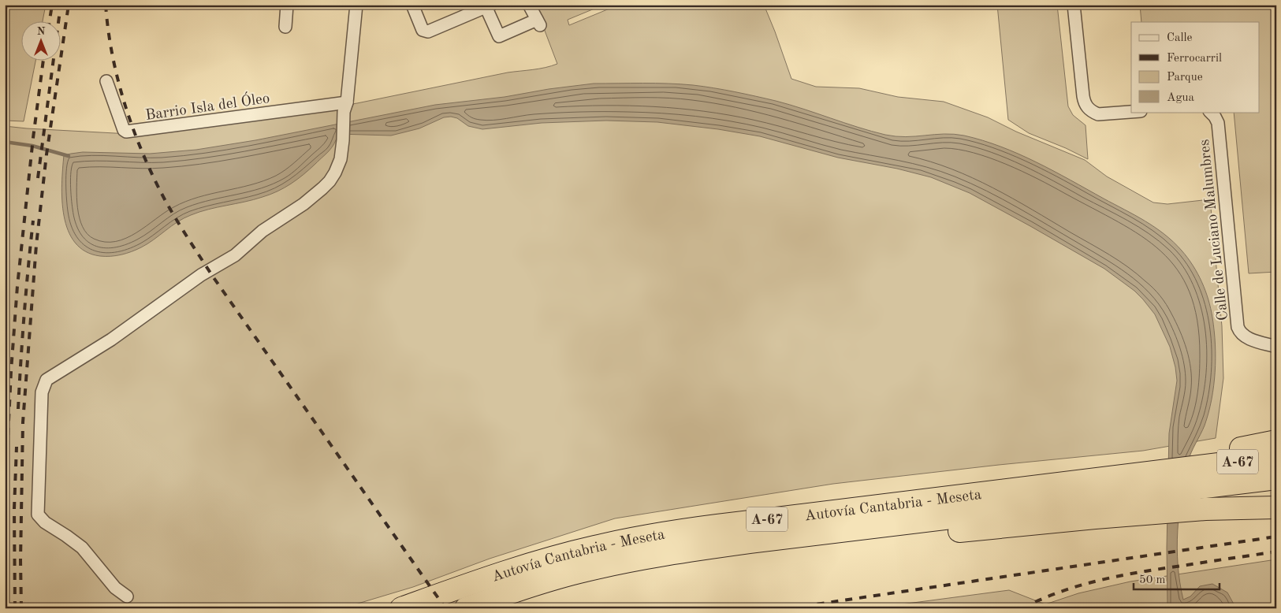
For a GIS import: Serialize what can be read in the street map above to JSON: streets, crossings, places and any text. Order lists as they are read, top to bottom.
{
  "streets": {
    "highway": ["A-67", "Autovía Cantabria - Meseta"],
    "street": ["Barrio Isla del Óleo", "Calle de Luciano Malumbres"]
  },
  "crossings": [
    ["A-67", "Autovía Cantabria - Meseta"]
  ],
  "legend": [
    "Calle",
    "Ferrocarril",
    "Parque",
    "Agua"
  ],
  "scale_bar": "50 m",
  "north": "top"
}
